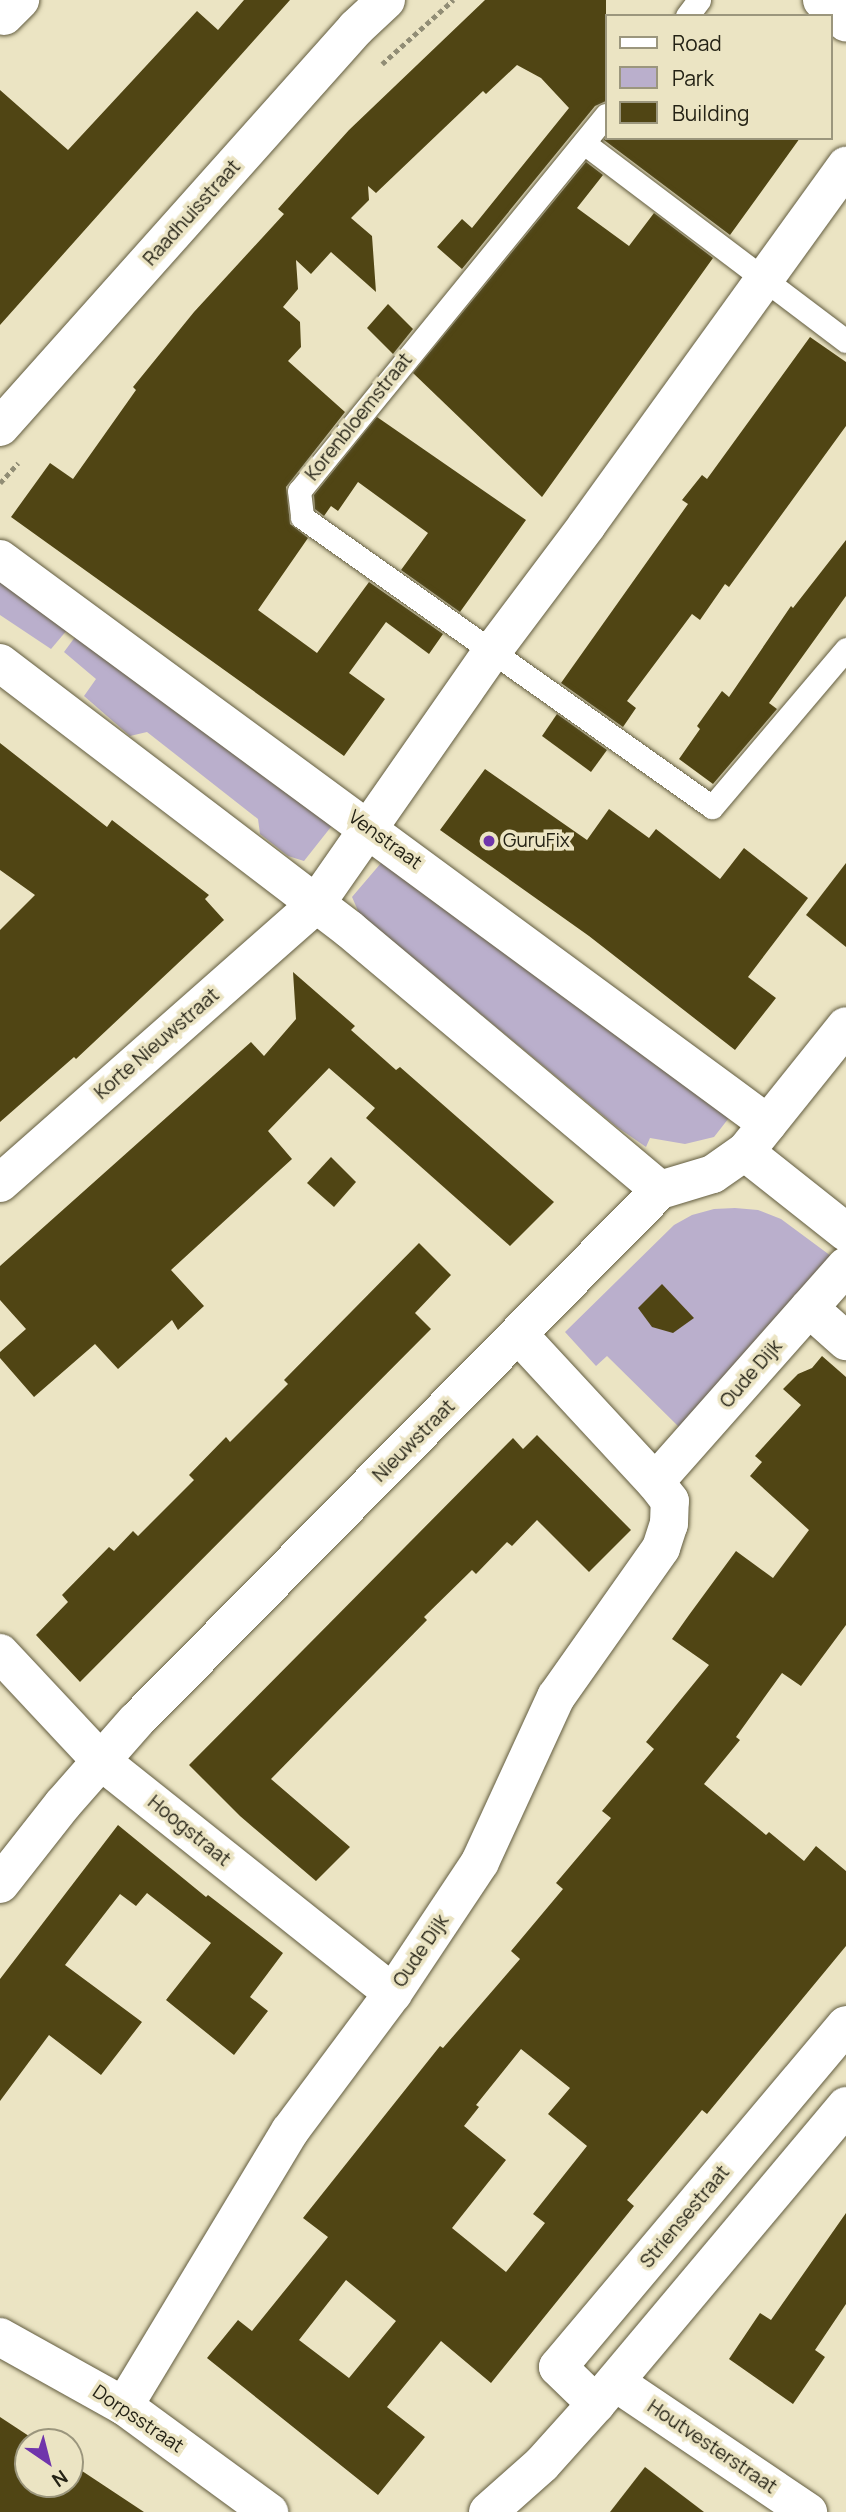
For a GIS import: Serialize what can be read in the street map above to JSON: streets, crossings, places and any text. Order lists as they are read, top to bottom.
{
  "streets": {
    "street": [
      "Raadhuisstraat",
      "Venstraat",
      "Korte Nieuwstraat",
      "Oude Dijk",
      "Nieuwstraat",
      "Hoogstraat",
      "Striensestraat",
      "Dorpsstraat",
      "Houtvesterstraat"
    ],
    "lane": ["Korenbloemstraat"]
  },
  "crossings": [
    ["Oude Dijk", "Nieuwstraat"],
    ["Oude Dijk", "Hoogstraat"],
    ["Oude Dijk", "Dorpsstraat"],
    ["Nieuwstraat", "Hoogstraat"],
    ["Striensestraat", "Houtvesterstraat"]
  ],
  "places": ["GuruFix"],
  "legend": ["Road", "Park", "Building"],
  "north": "bottom right"
}
